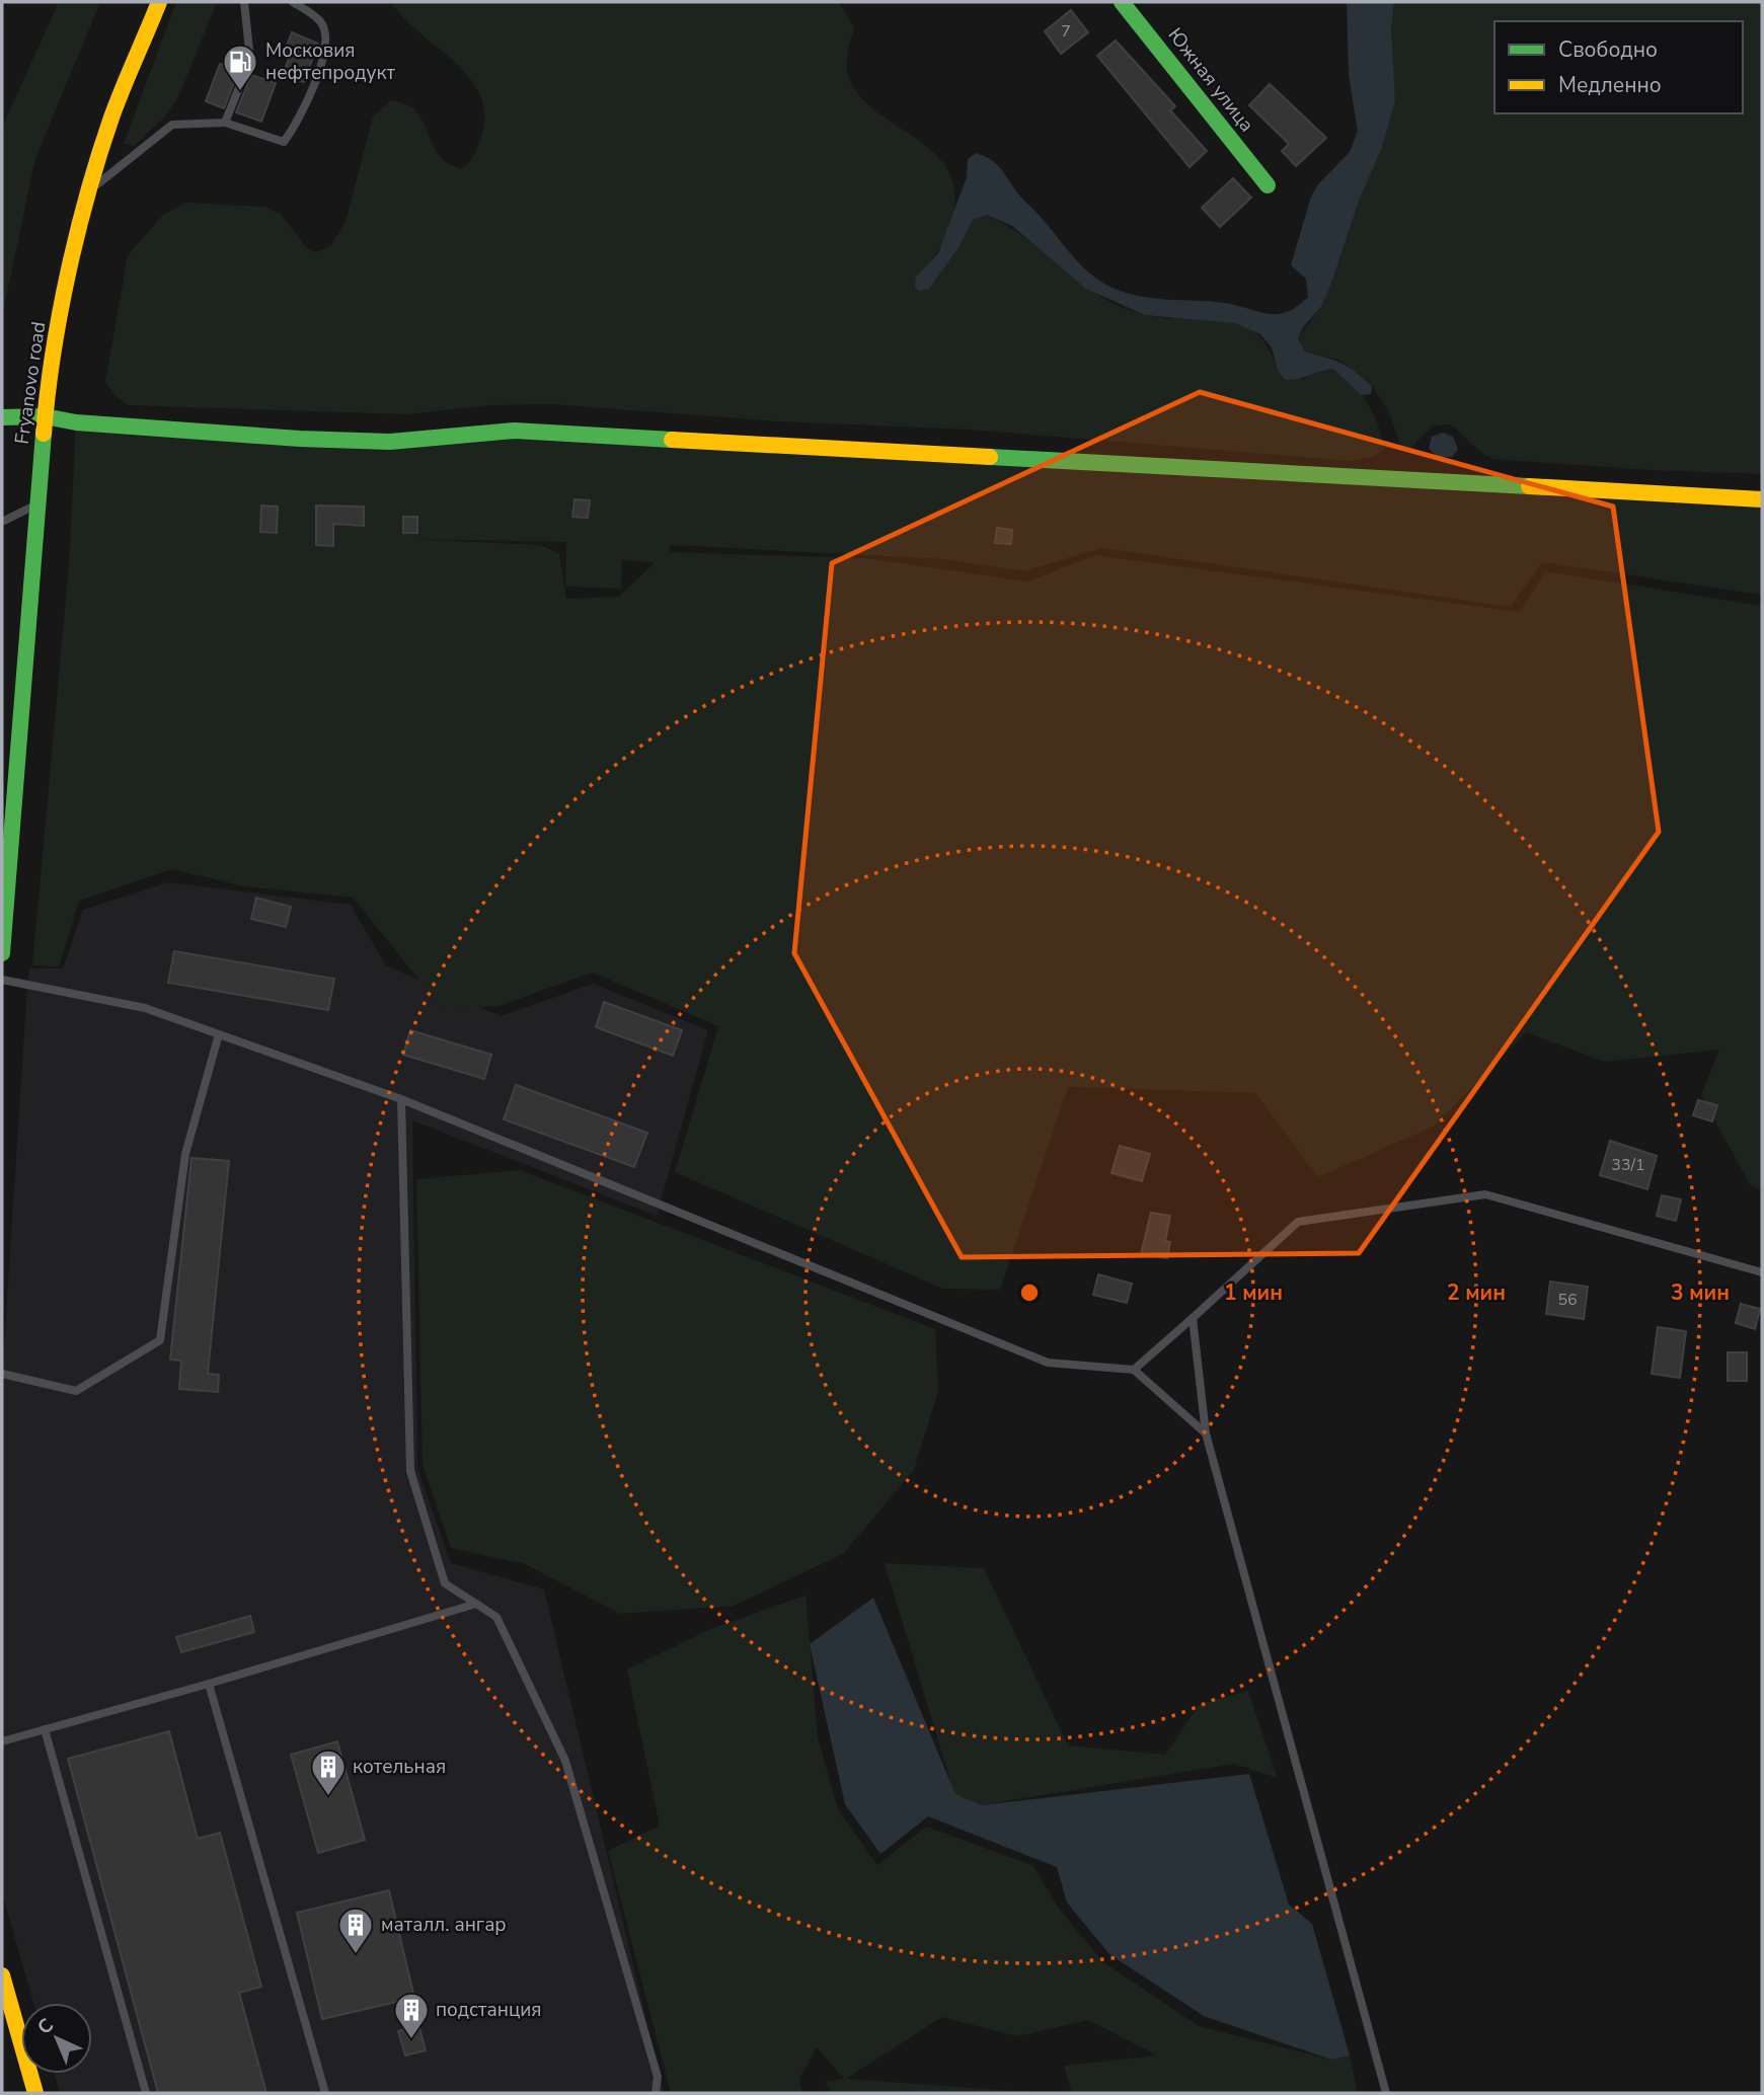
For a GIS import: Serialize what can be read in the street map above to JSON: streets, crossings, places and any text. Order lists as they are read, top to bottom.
{
  "streets": {
    "street": ["Южная улица", "Fryanovo road"]
  },
  "places": {
    "fuel station": ["Московия нефтепродукт"],
    "building": ["котельная", "маталл. ангар", "подстанция"]
  },
  "house_numbers": ["7", "33/1", "56"],
  "legend": ["Свободно", "Медленно"],
  "north": "top left",
  "rings": ["1 мин", "2 мин", "3 мин"]
}
